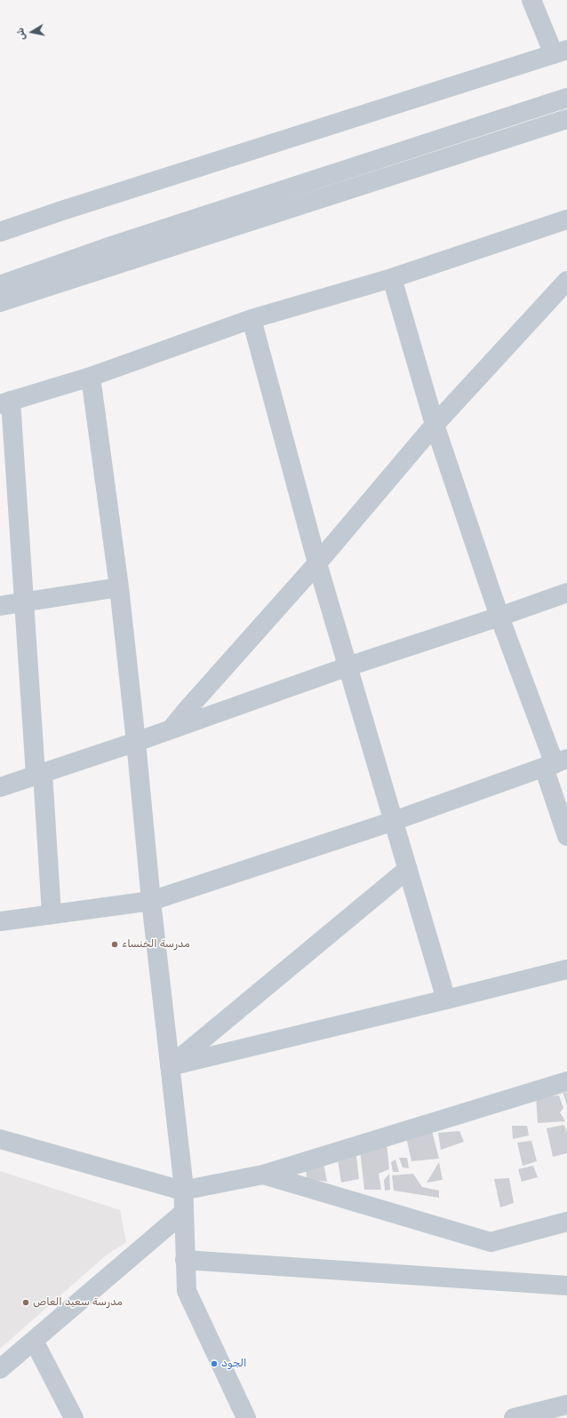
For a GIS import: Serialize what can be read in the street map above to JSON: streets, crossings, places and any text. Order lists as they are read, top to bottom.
{
  "places": ["مدرسة الخنساء", "مدرسة سعيد العاص", "الجود"],
  "north": "left"
}
